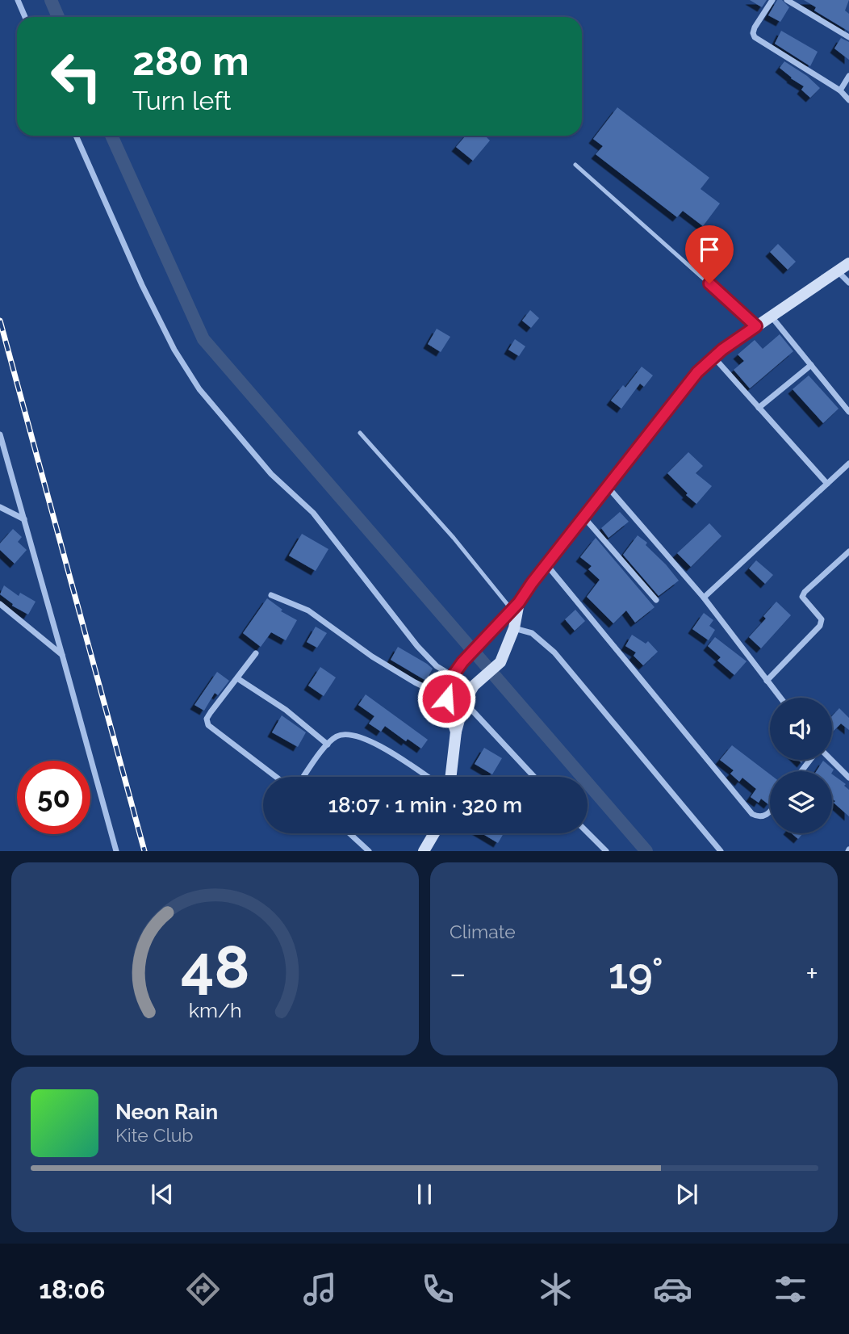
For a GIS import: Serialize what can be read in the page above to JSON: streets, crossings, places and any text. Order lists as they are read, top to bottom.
{
  "page": {
    "turn": ["280 m", "Turn left"],
    "limit": "50",
    "trip": "18:07 · 1 min · 320 m",
    "tile": "Climate",
    "heat": ["−", "19°", "+"],
    "song": ["Neon Rain", "Kite Club"],
    "tabs": "18:06",
    "gauge": ["48", "km/h"]
  }
}
